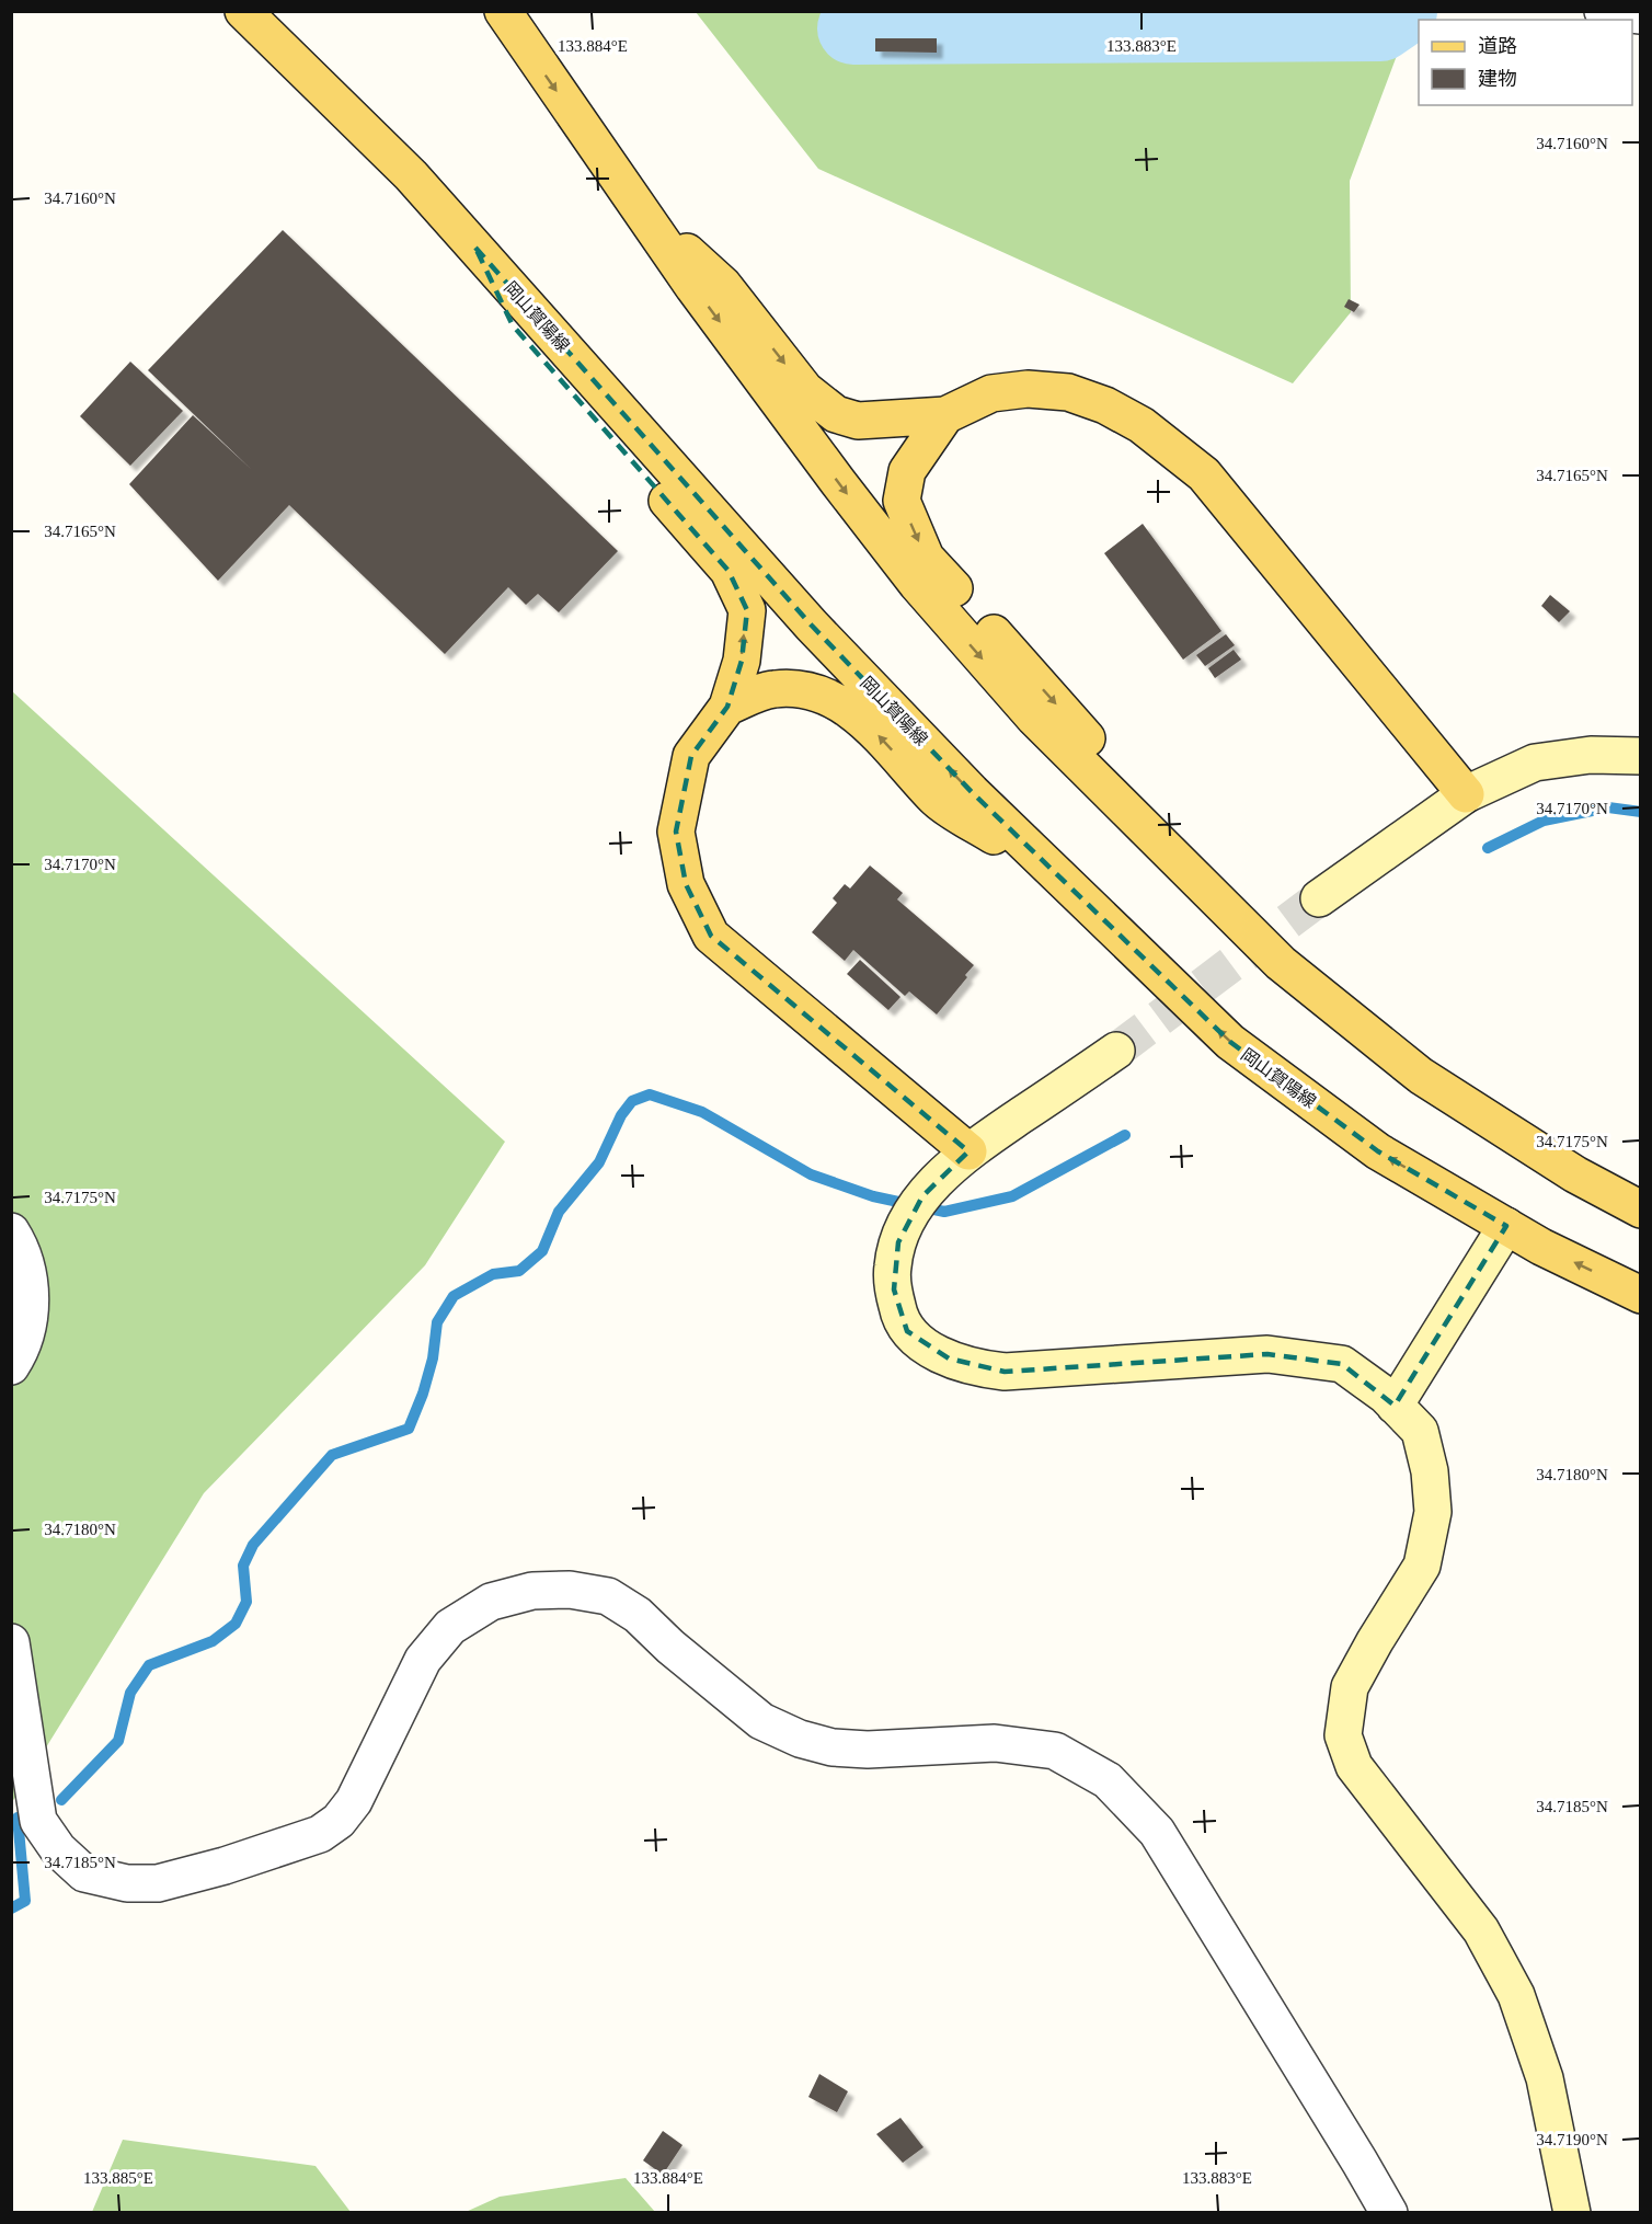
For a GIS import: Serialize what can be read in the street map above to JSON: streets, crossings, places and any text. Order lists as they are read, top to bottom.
{
  "streets": {
    "main road": ["岡山賀陽線"]
  },
  "legend": ["道路", "建物"],
  "coordinates": [
    "133.884°E",
    "133.883°E",
    "34.7160°N",
    "34.7165°N",
    "34.7170°N",
    "34.7175°N",
    "34.7180°N",
    "34.7185°N",
    "34.7190°N",
    "133.885°E"
  ]
}
